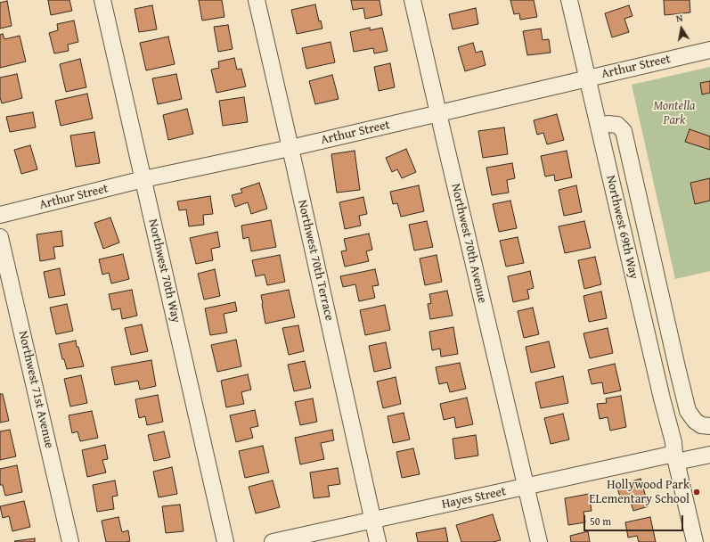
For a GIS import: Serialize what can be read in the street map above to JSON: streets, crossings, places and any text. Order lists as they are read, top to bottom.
{
  "streets": {
    "street": [
      "Arthur Street",
      "Northwest 69th Way",
      "Northwest 70th Avenue",
      "Northwest 70th Terrace",
      "Northwest 70th Way",
      "Northwest 71st Avenue",
      "Hayes Street"
    ]
  },
  "crossings": [
    ["Arthur Street", "Northwest 69th Way"],
    ["Arthur Street", "Northwest 70th Avenue"],
    ["Arthur Street", "Northwest 70th Terrace"],
    ["Arthur Street", "Northwest 70th Way"],
    ["Northwest 69th Way", "Hayes Street"],
    ["Northwest 70th Avenue", "Hayes Street"],
    ["Northwest 70th Terrace", "Hayes Street"]
  ],
  "parks": ["Montella Park"],
  "places": ["Hollywood Park ELementary School"],
  "scale_bar": "50 m",
  "north": "top"
}
